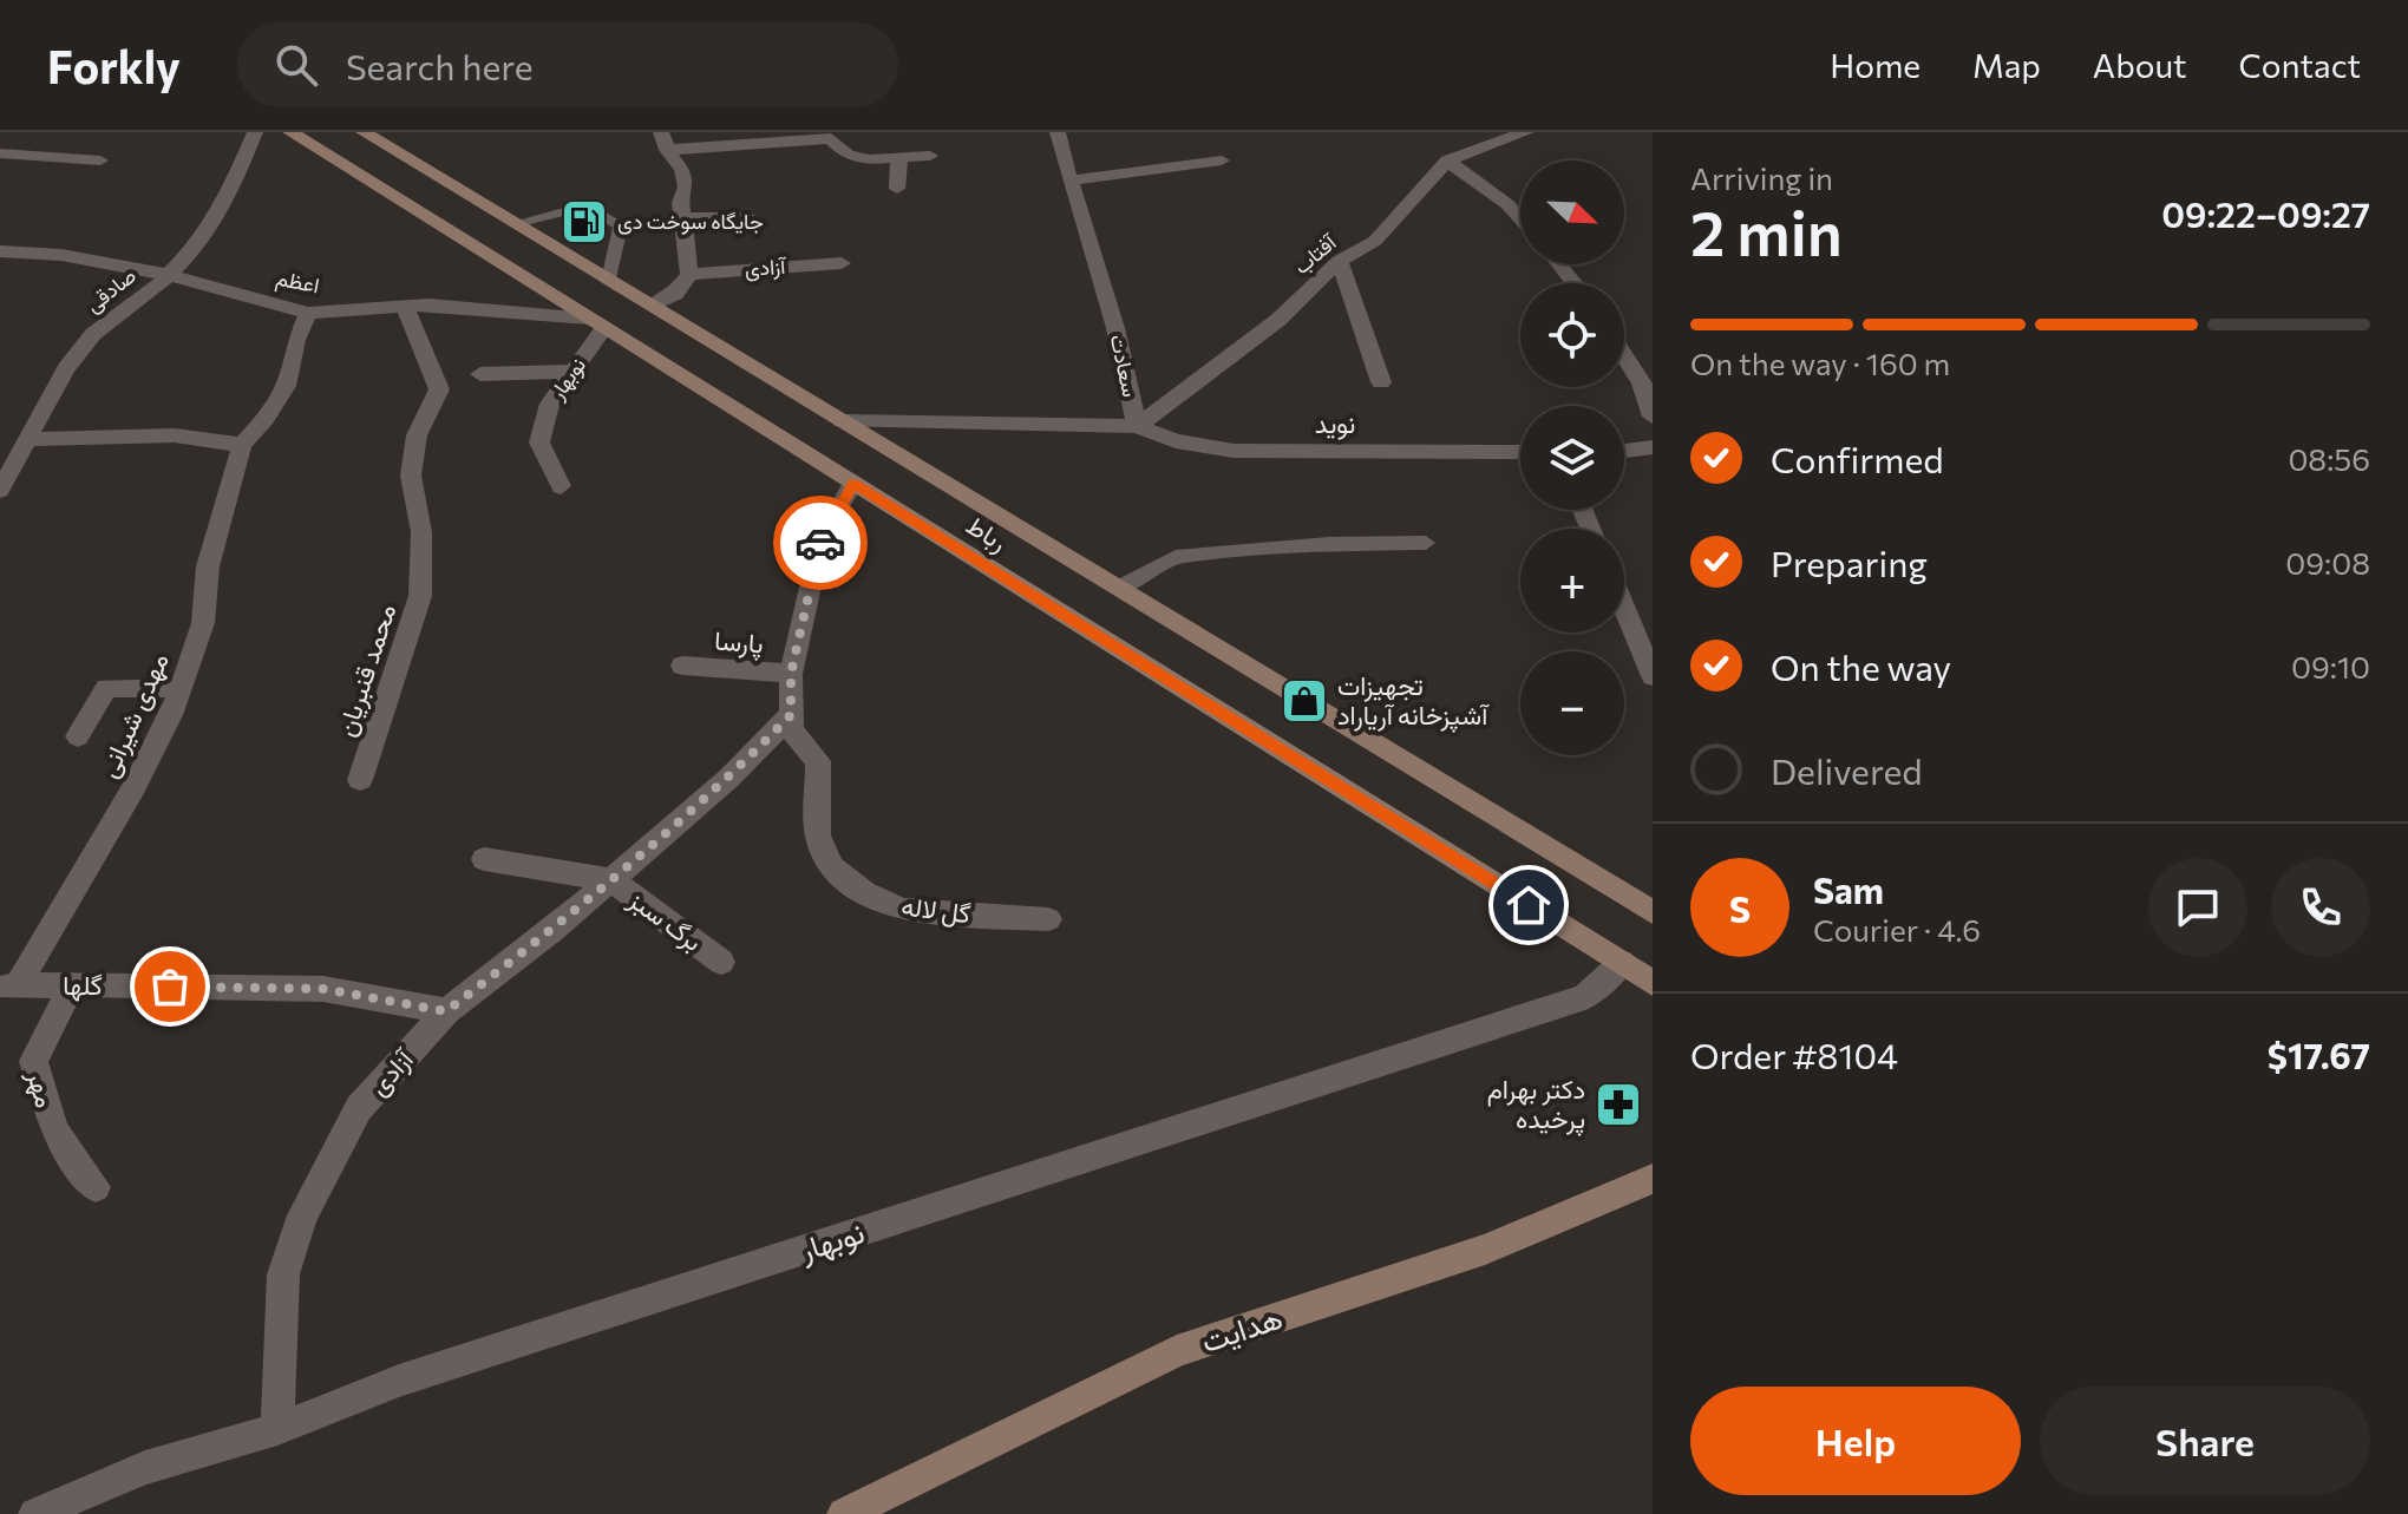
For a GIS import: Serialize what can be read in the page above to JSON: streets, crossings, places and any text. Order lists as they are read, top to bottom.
{
  "streets": {
    "main road": ["رباط", "هدایت"],
    "street": [
      "آفتاب",
      "آزادی",
      "اعظم",
      "صادقی",
      "سعادت",
      "نوبهار",
      "نوید",
      "پارسا",
      "محمد قنبریان",
      "مهدی شیرانی",
      "گل لاله",
      "برگ سبز",
      "گلها",
      "مهر"
    ]
  },
  "crossings": [
    ["آفتاب", "سعادت"],
    ["آفتاب", "نوید"],
    ["آزادی", "نوبهار"],
    ["آزادی", "گل لاله"],
    ["آزادی", "برگ سبز"],
    ["آزادی", "گلها"],
    ["اعظم", "صادقی"],
    ["اعظم", "نوبهار"],
    ["اعظم", "رباط"],
    ["اعظم", "محمد قنبریان"],
    ["اعظم", "مهدی شیرانی"],
    ["سعادت", "نوید"],
    ["سعادت", "رباط"],
    ["نوبهار", "رباط"],
    ["مهدی شیرانی", "گلها"],
    ["گلها", "مهر"]
  ],
  "places": {
    "fuel station": ["جایگاه سوخت دی"],
    "shop": ["تجهیزات آشپزخانه آریاراد"],
    "pharmacy": ["دکتر بهرام پرخیده"]
  },
  "north": "bottom right",
  "page": {
    "header": "Forkly",
    "search": "Search here",
    "nav": [
      "Home",
      "Map",
      "About",
      "Contact"
    ],
    "heading": ["2 min", "Arriving in", "09:22–09:27"],
    "panel": [
      "Sam",
      "Courier · 4.6",
      "Order #8104",
      "$17.67"
    ],
    "map_buttons": ["+", "−"],
    "bar": "On the way · 160 m",
    "list": [
      ["Confirmed", "08:56"],
      ["Preparing", "09:08"],
      ["On the way", "09:10"],
      "Delivered"
    ],
    "round": "S",
    "buttons": ["Help", "Share"]
  }
}
